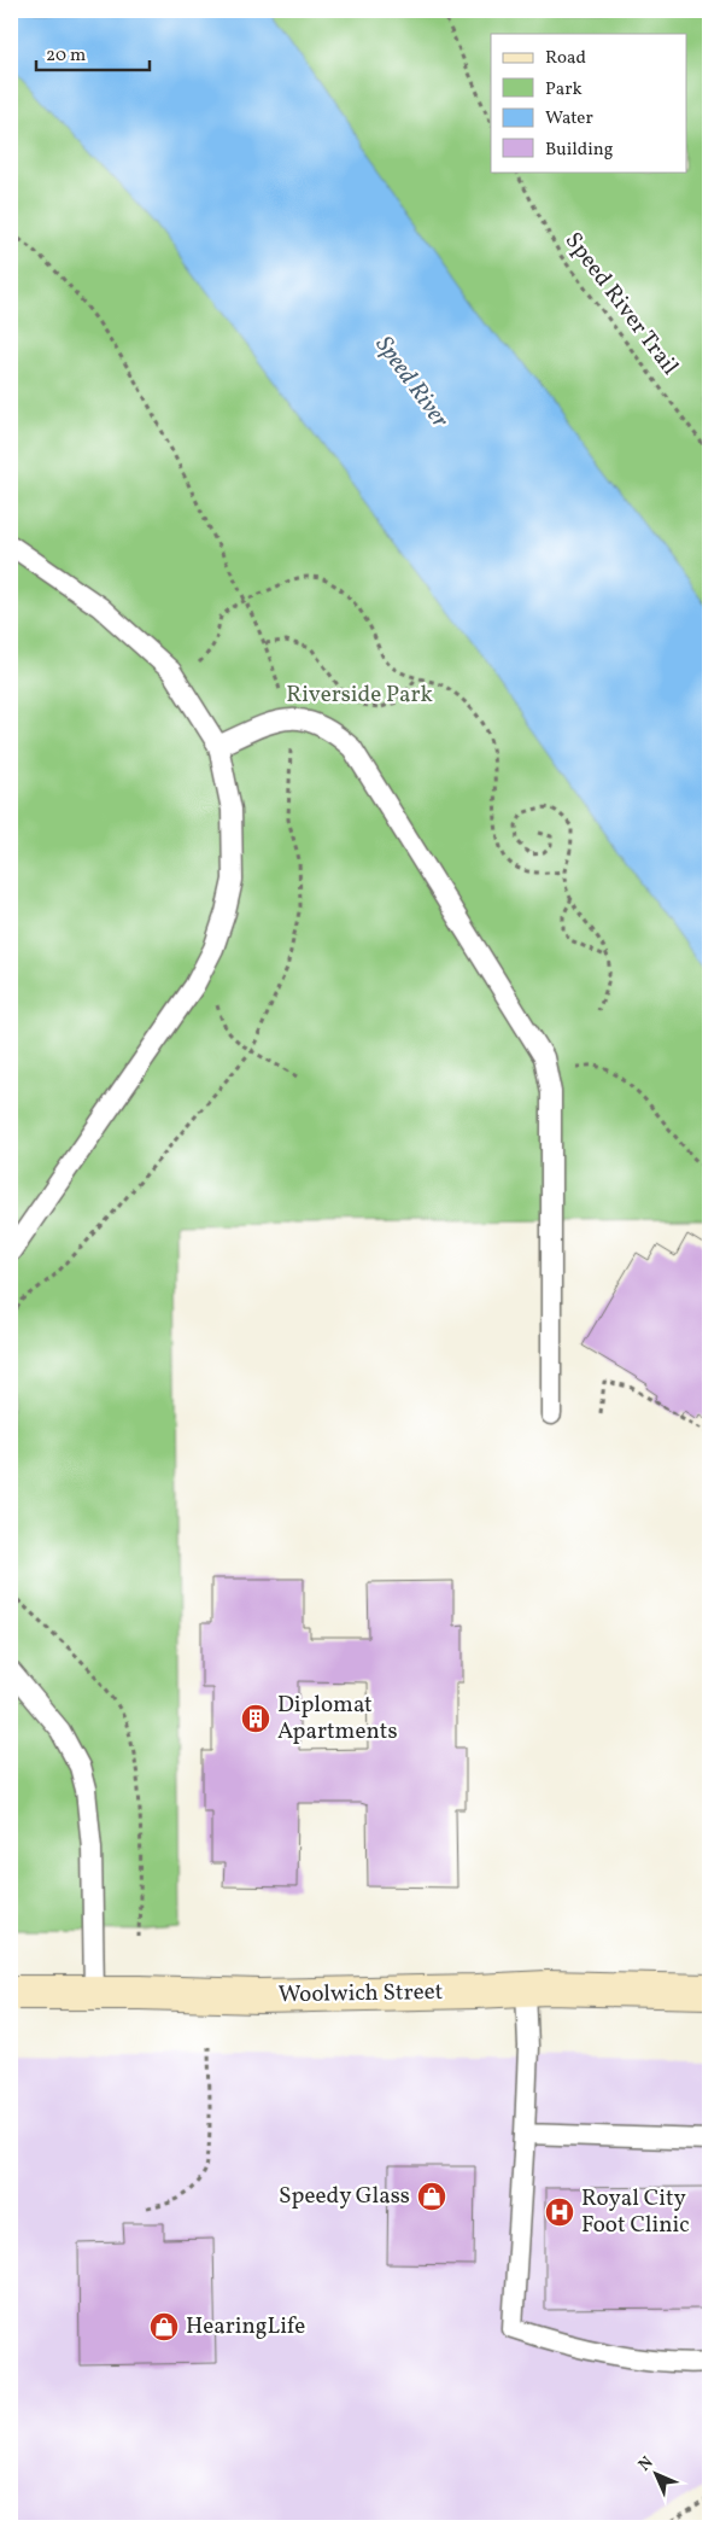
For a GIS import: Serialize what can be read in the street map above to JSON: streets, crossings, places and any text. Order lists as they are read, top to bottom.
{
  "streets": {
    "main road": ["Woolwich Street"],
    "path": ["Speed River Trail"]
  },
  "water": ["Speed River"],
  "parks": ["Riverside Park"],
  "places": {
    "building": ["Diplomat Apartments"],
    "shop": ["Speedy Glass", "HearingLife"],
    "hospital": ["Royal City Foot Clinic"]
  },
  "legend": [
    "Road",
    "Park",
    "Water",
    "Building"
  ],
  "scale_bar": "20 m",
  "north": "top left"
}
